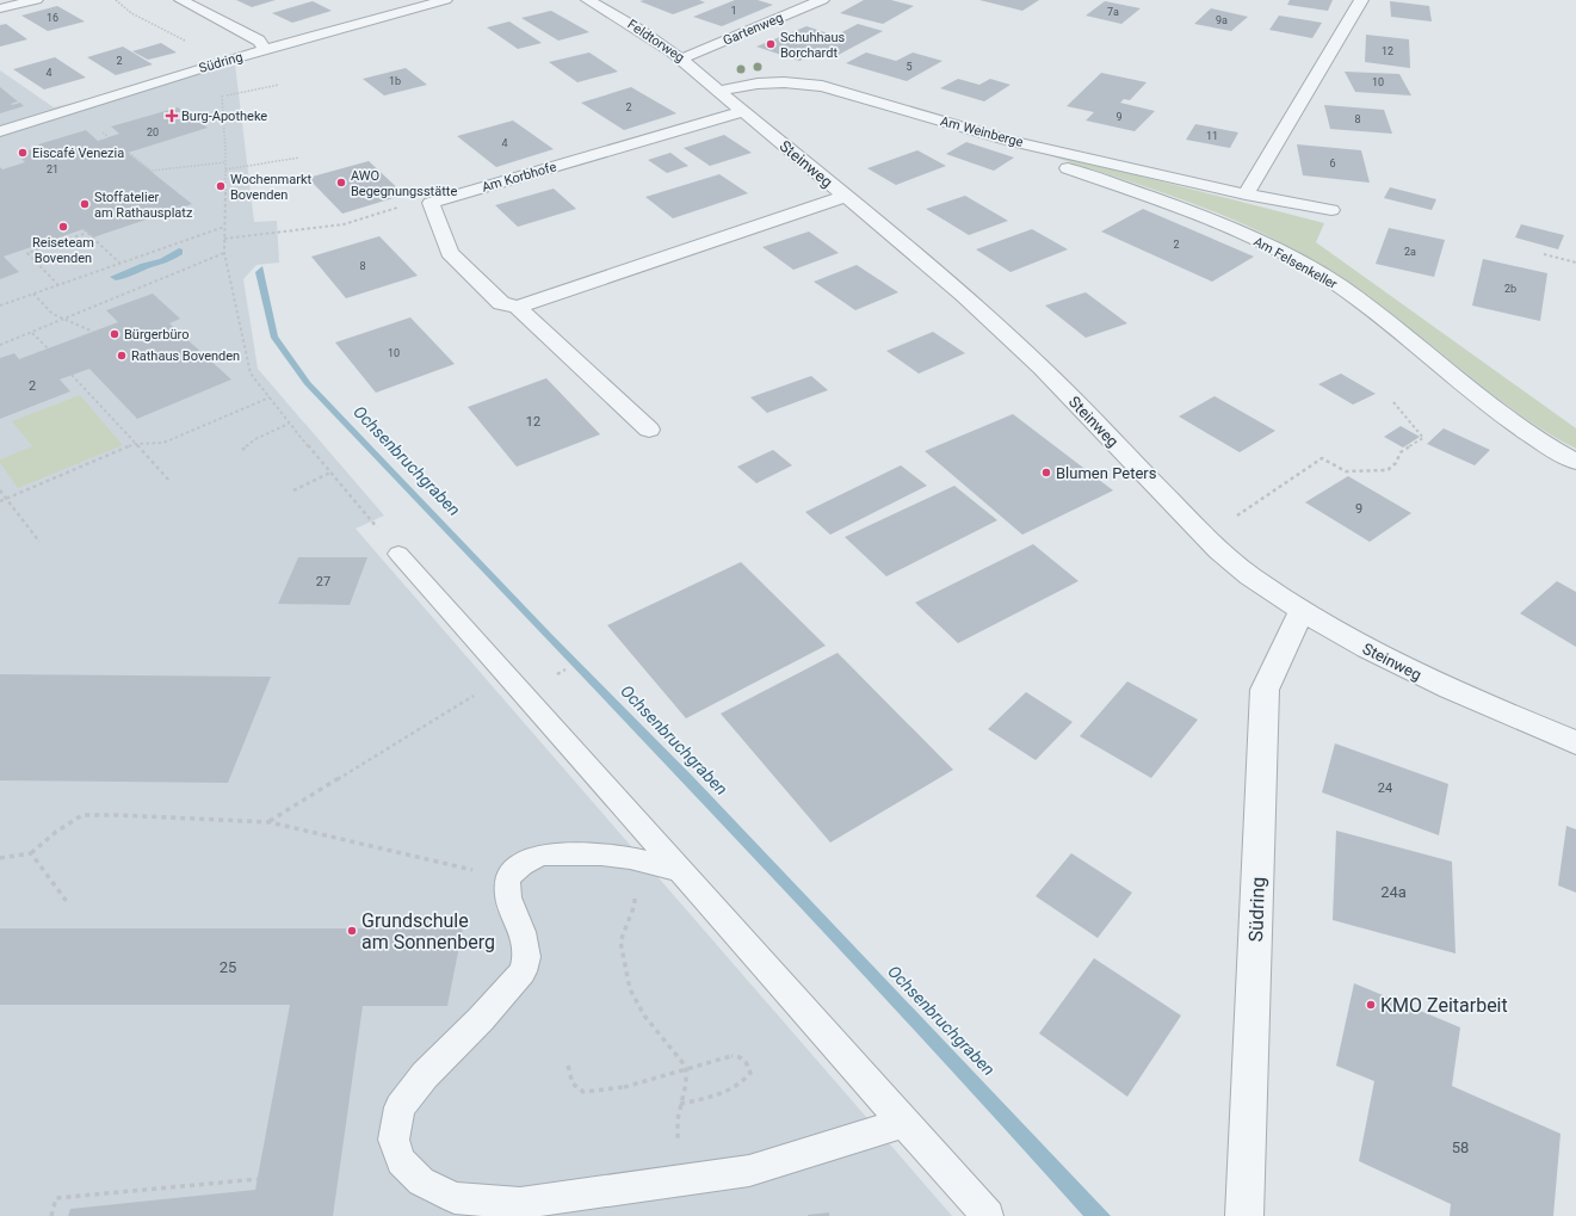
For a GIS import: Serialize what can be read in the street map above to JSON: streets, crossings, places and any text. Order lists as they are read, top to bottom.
{
  "streets": {
    "street": [
      "Gartenweg",
      "Feldtorweg",
      "Südring",
      "Am Weinberge",
      "Steinweg",
      "Am Korbhofe",
      "Am Felsenkeller"
    ]
  },
  "crossings": [
    ["Gartenweg", "Feldtorweg"],
    ["Feldtorweg", "Am Weinberge"],
    ["Feldtorweg", "Steinweg"],
    ["Südring", "Steinweg"],
    ["Am Weinberge", "Steinweg"],
    ["Am Weinberge", "Am Felsenkeller"],
    ["Steinweg", "Am Korbhofe"]
  ],
  "water": ["Ochsenbruchgraben"],
  "places": {
    "other": [
      "Schuhhaus Borchardt",
      "Eiscafé Venezia",
      "AWO Begegnungsstätte",
      "Wochenmarkt Bovenden",
      "Stoffatelier am Rathausplatz",
      "Reiseteam Bovenden",
      "Bürgerbüro",
      "Rathaus Bovenden",
      "Blumen Peters",
      "Grundschule am Sonnenberg",
      "KMO Zeitarbeit"
    ],
    "health": ["Burg-Apotheke"]
  },
  "house_numbers": [
    "1",
    "7a",
    "16",
    "9a",
    "12",
    "2",
    "5",
    "4",
    "1b",
    "10",
    "2",
    "9",
    "8",
    "20",
    "11",
    "4",
    "6",
    "21",
    "2",
    "2a",
    "8",
    "2b",
    "10",
    "2",
    "12",
    "9",
    "27",
    "24",
    "24a",
    "25",
    "58"
  ]
}
